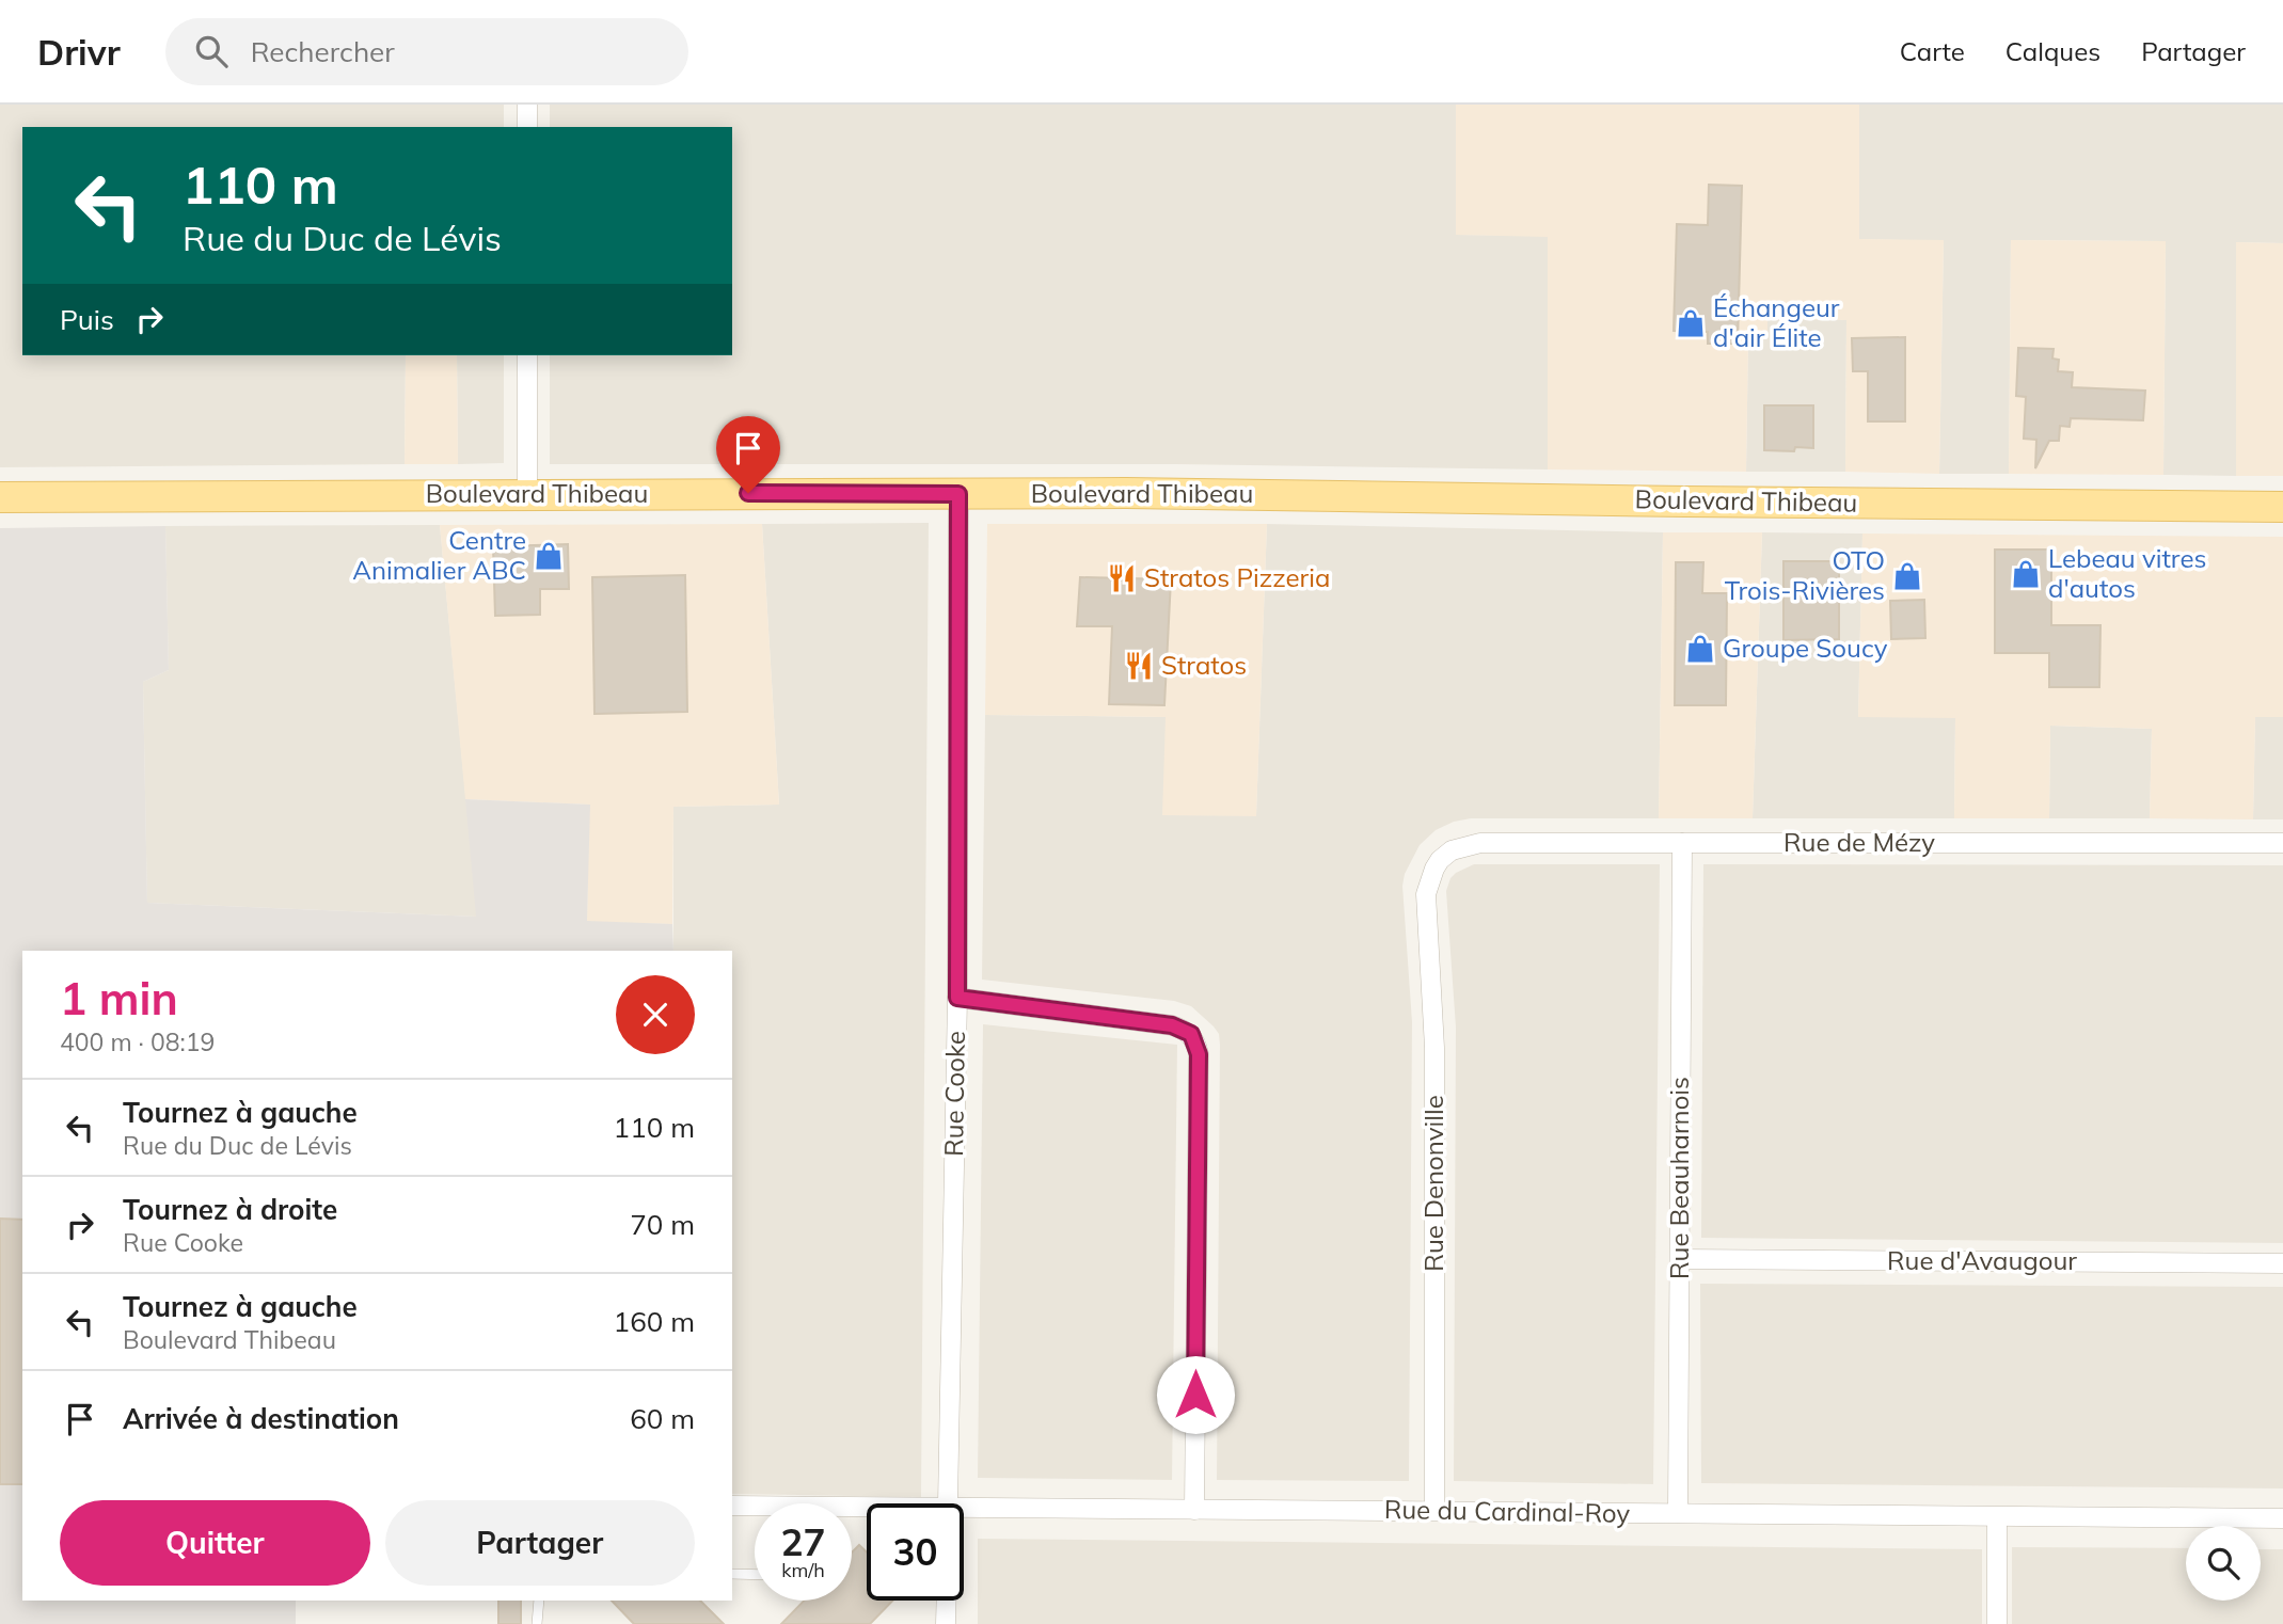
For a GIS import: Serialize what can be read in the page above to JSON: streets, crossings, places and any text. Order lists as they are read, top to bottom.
{
  "streets": {
    "main road": ["Boulevard Thibeau"],
    "street": [
      "Rue de Mézy",
      "Rue Cooke",
      "Rue Beauharnois",
      "Rue Denonville",
      "Rue d'Avaugour",
      "Rue du Cardinal-Roy"
    ]
  },
  "crossings": [
    ["Boulevard Thibeau", "Rue Cooke"],
    ["Rue de Mézy", "Rue Beauharnois"],
    ["Rue de Mézy", "Rue Denonville"],
    ["Rue Beauharnois", "Rue d'Avaugour"],
    ["Rue Beauharnois", "Rue du Cardinal-Roy"],
    ["Rue Denonville", "Rue du Cardinal-Roy"]
  ],
  "places": {
    "shop": [
      "Échangeur d'air Élite",
      "Centre Animalier ABC",
      "Lebeau vitres d'autos",
      "OTO Trois-Rivières",
      "Groupe Soucy"
    ],
    "restaurant": ["Stratos Pizzeria", "Stratos"]
  },
  "page": {
    "header": "Drivr",
    "search": "Rechercher",
    "nav": ["Carte", "Calques", "Partager"],
    "turn": ["110 m", "Rue du Duc de Lévis"],
    "then": "Puis",
    "heading": ["1 min", "400 m · 08:19"],
    "list": [
      {
        "name": "Tournez à gauche",
        "note": "Rue du Duc de Lévis",
        "value": "110 m"
      },
      {
        "name": "Tournez à droite",
        "note": "Rue Cooke",
        "value": "70 m"
      },
      {
        "name": "Tournez à gauche",
        "note": "Boulevard Thibeau",
        "value": "160 m"
      },
      {
        "name": "Arrivée à destination",
        "value": "60 m"
      }
    ],
    "buttons": ["Quitter", "Partager"],
    "speed": "27 km/h",
    "limit": "30"
  }
}
